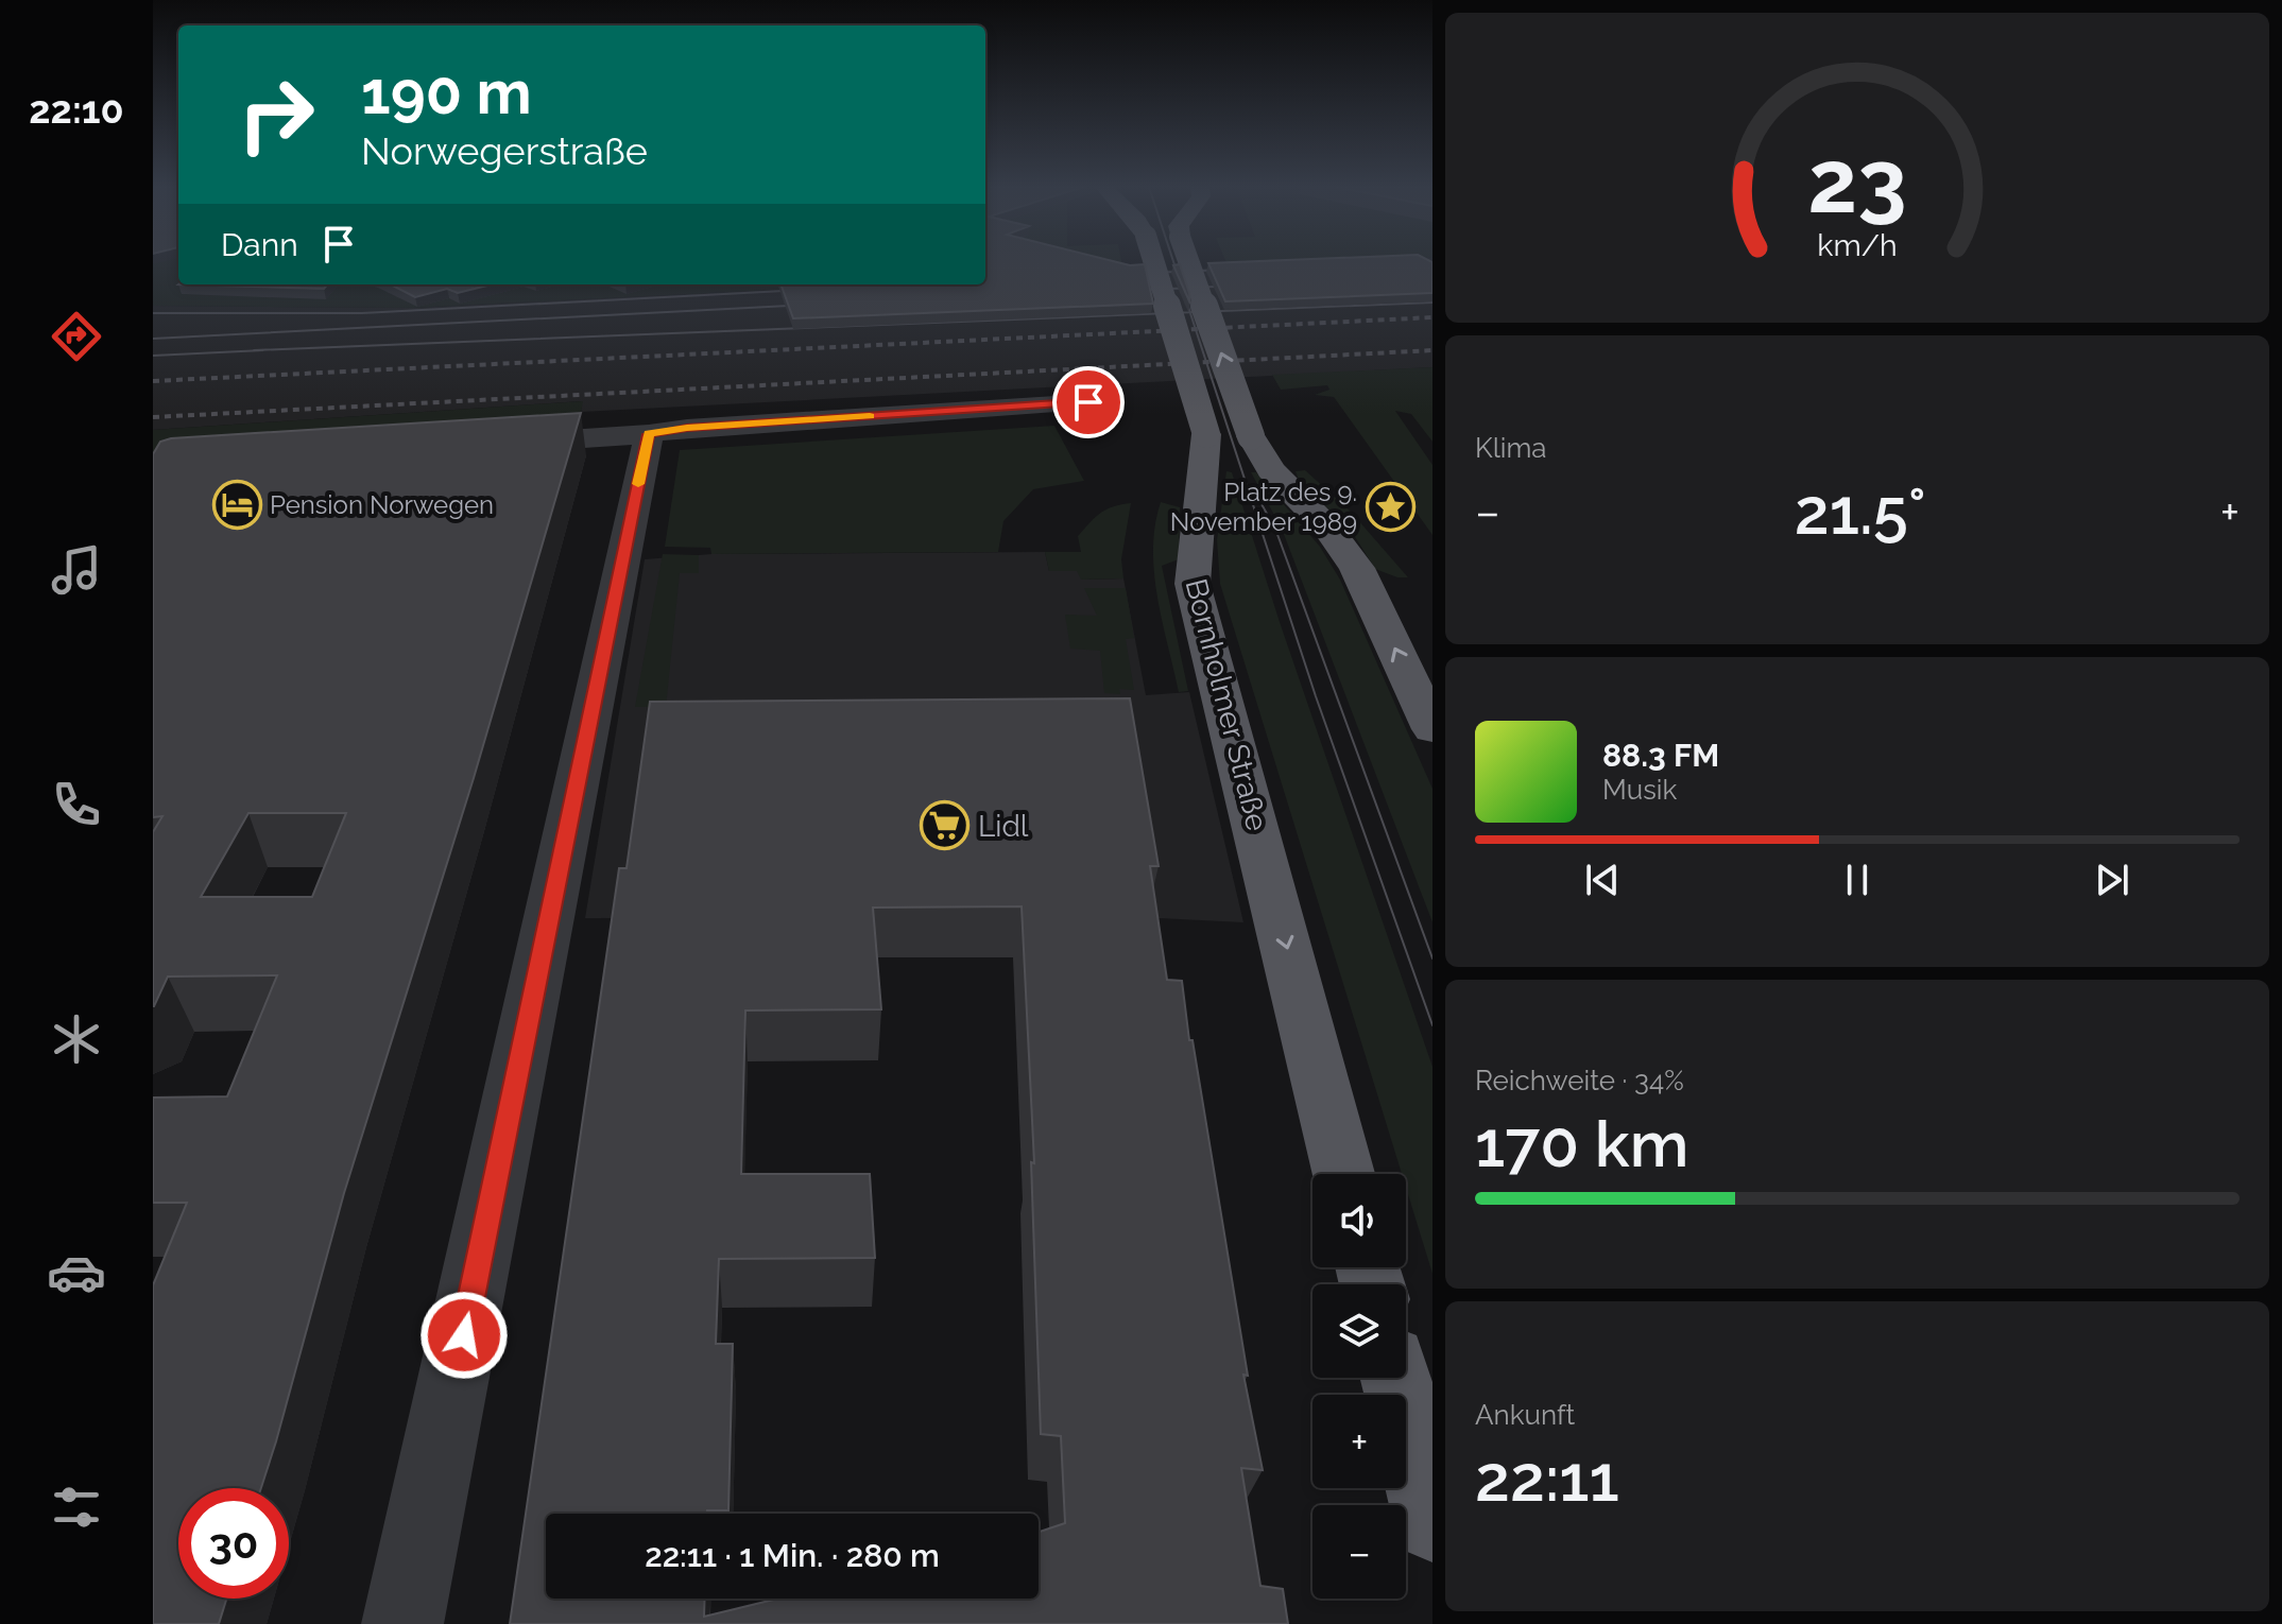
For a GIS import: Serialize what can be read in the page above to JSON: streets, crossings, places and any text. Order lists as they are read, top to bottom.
{
  "streets": {
    "main road": ["Bornholmer Straße"]
  },
  "places": {
    "hotel": ["Pension Norwegen"],
    "place": ["Platz des 9. November 1989"],
    "supermarket": ["Lidl"]
  },
  "page": {
    "tabs": "22:10",
    "turn": ["190 m", "Norwegerstraße"],
    "then": "Dann",
    "tile": [
      "Klima",
      ["Reichweite · 34%", "170 km"],
      ["Ankunft", "22:11"]
    ],
    "heat": ["−", "21.5°", "+"],
    "song": ["88.3 FM", "Musik"],
    "map_buttons": ["+", "−"],
    "limit": "30",
    "trip": "22:11 · 1 Min. · 280 m",
    "gauge": ["23", "km/h"]
  }
}
